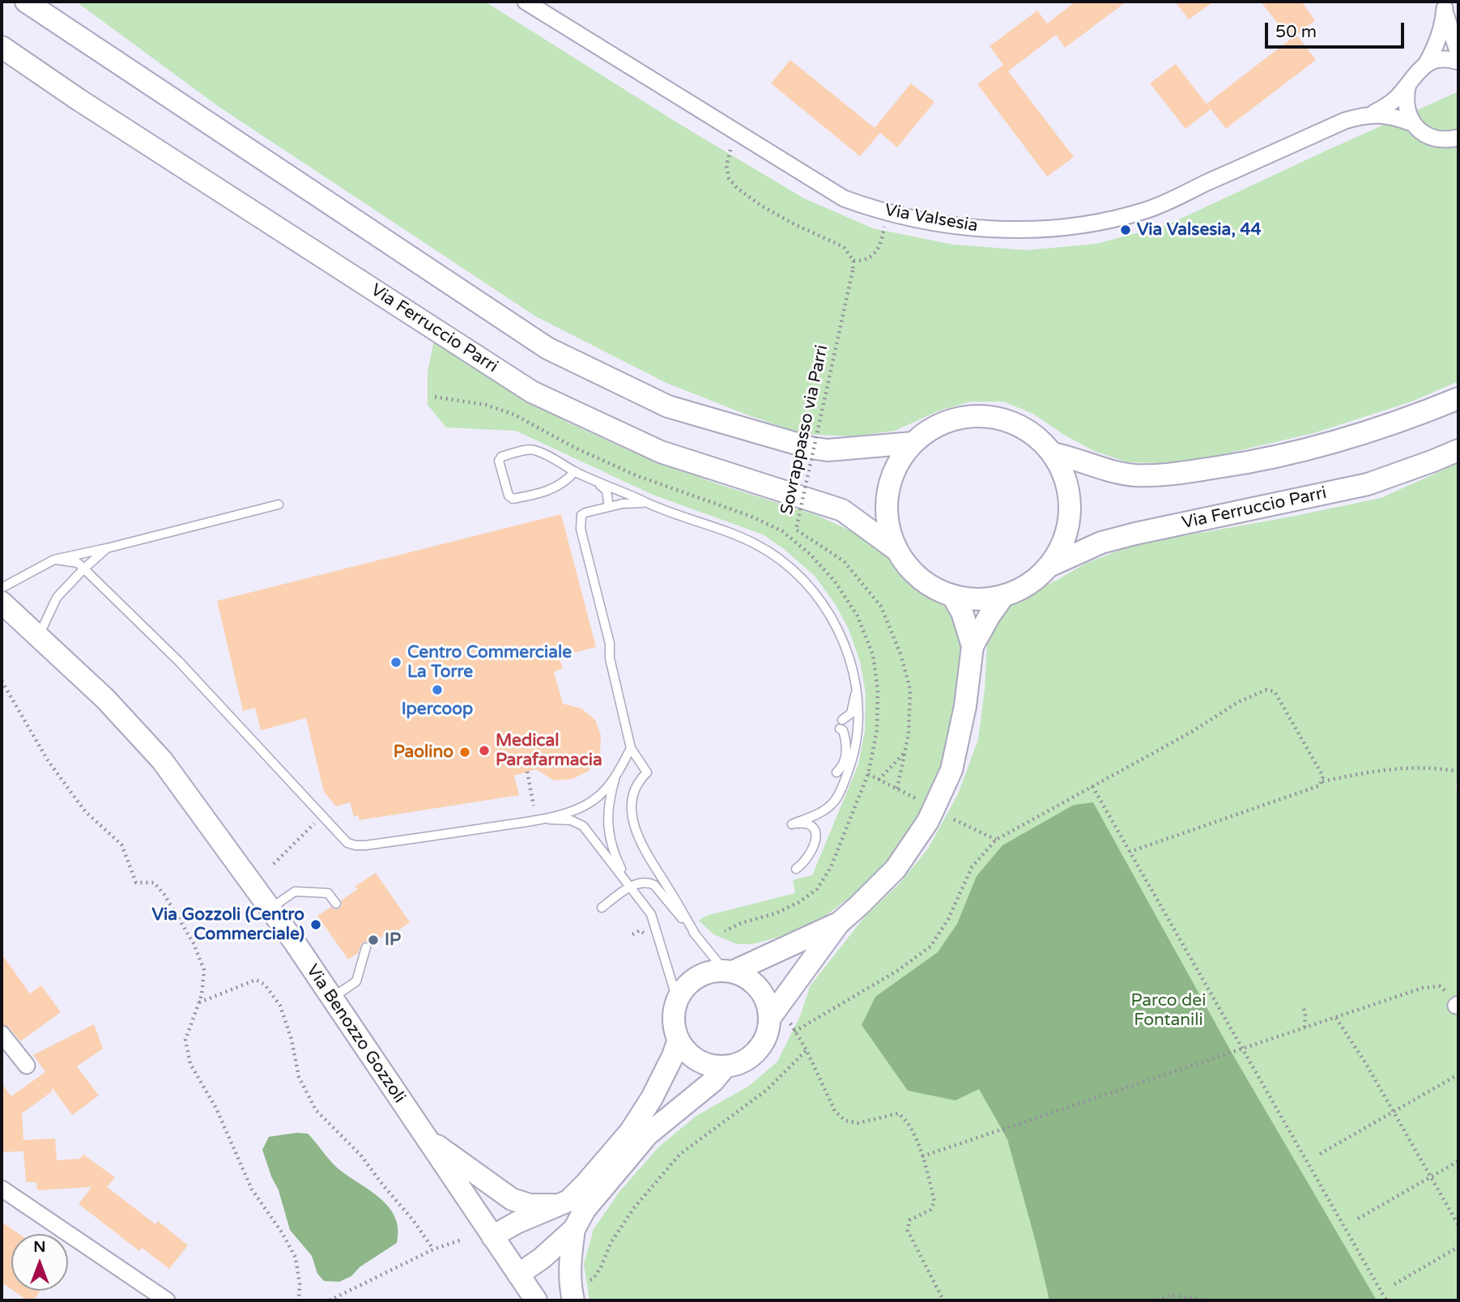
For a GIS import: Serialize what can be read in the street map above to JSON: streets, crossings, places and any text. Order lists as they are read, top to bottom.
{
  "streets": {
    "main road": ["Via Ferruccio Parri", "Via Benozzo Gozzoli"],
    "street": ["Via Valsesia"],
    "path": ["Sovrappasso via Parri"]
  },
  "parks": ["Parco dei Fontanili"],
  "places": [
    "Via Valsesia, 44",
    "Centro Commerciale La Torre",
    "Ipercoop",
    "Medical Parafarmacia",
    "Paolino",
    "Via Gozzoli (Centro Commerciale)",
    "IP"
  ],
  "scale_bar": "50 m",
  "north": "top"
}
